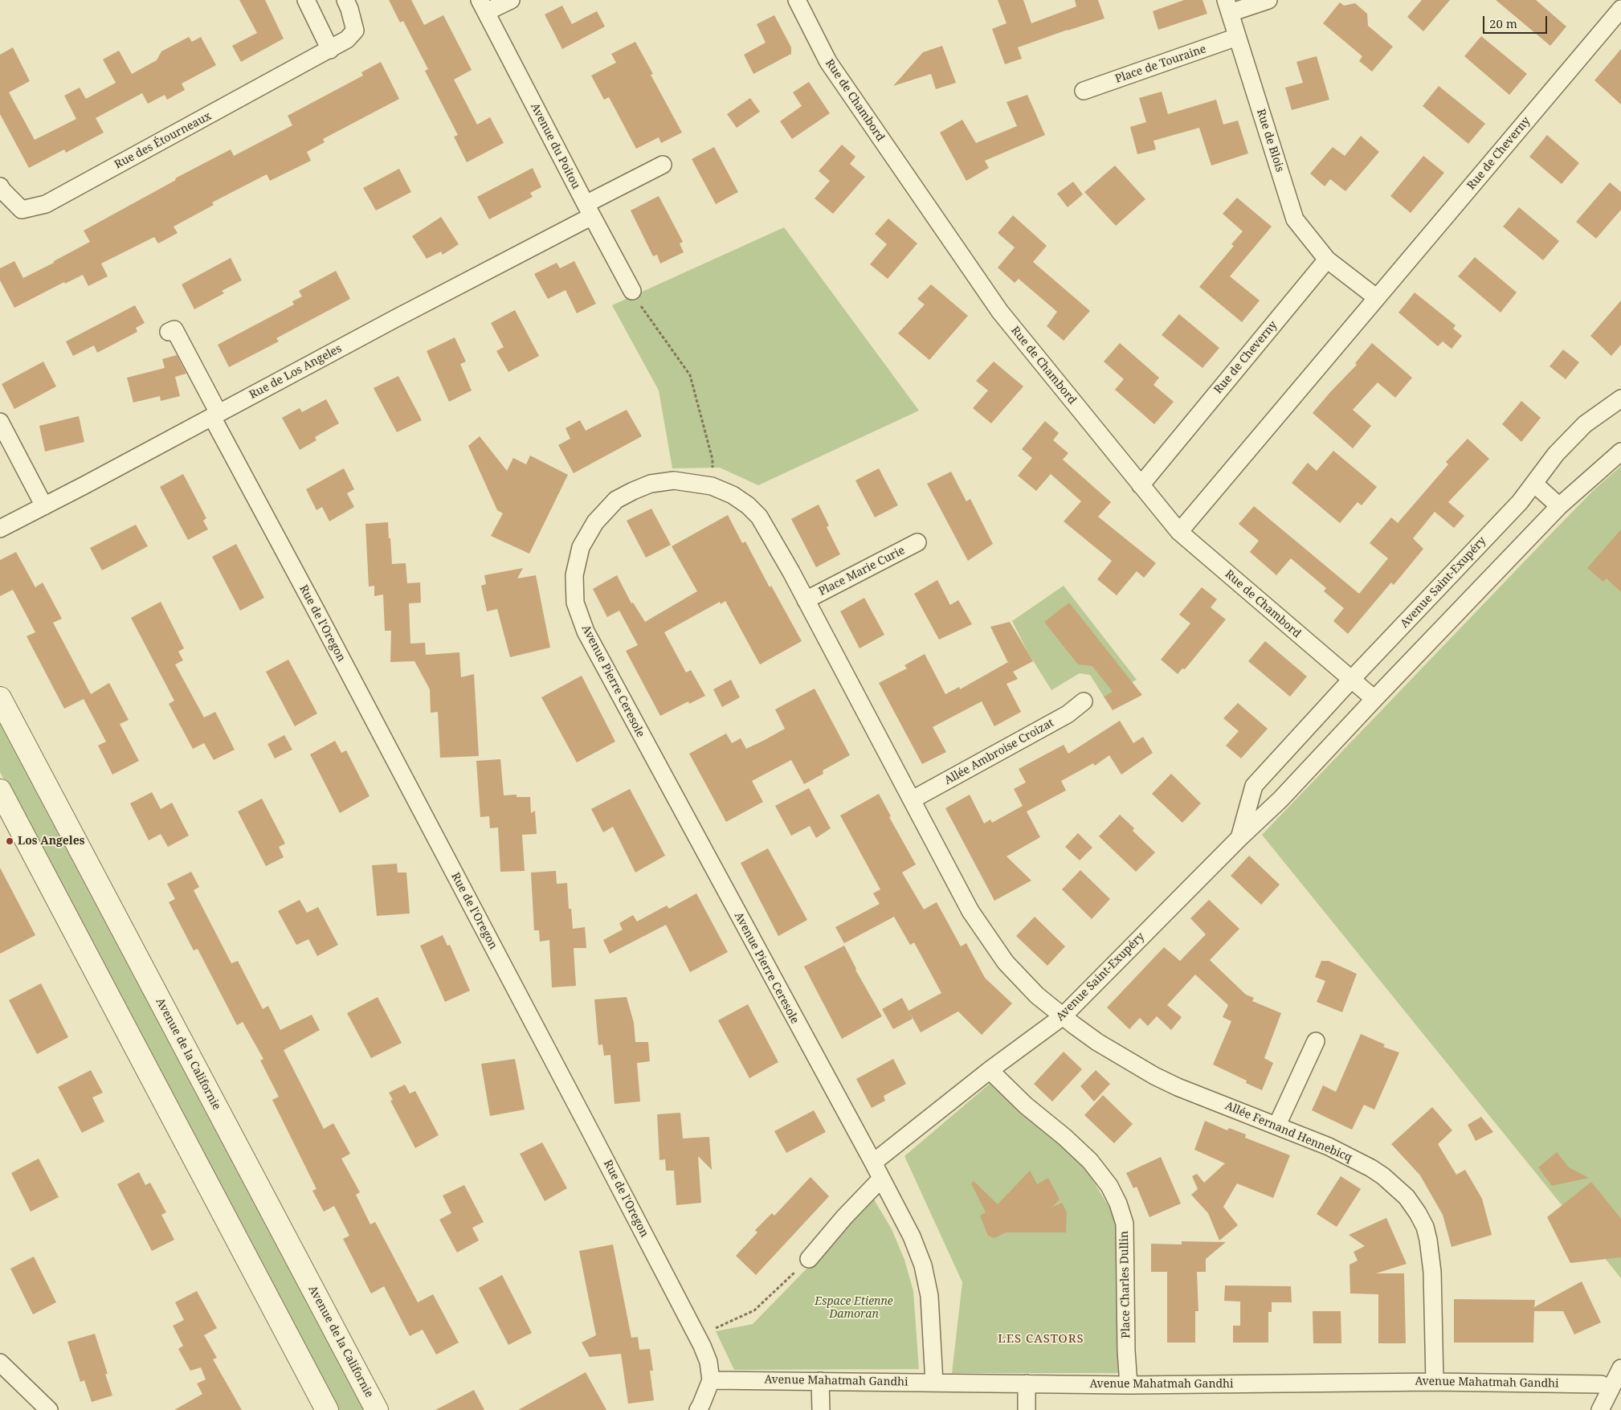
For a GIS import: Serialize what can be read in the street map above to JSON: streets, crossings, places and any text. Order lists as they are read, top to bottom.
{
  "streets": {
    "street": [
      "Place de Touraine",
      "Rue de Chambord",
      "Rue des Étourneaux",
      "Rue de Blois",
      "Avenue du Poitou",
      "Rue de Cheverny",
      "Rue de Los Angeles",
      "Place Marie Curie",
      "Avenue Saint-Exupéry",
      "Rue de l'Oregon",
      "Avenue Pierre Ceresole",
      "Allée Ambroise Croizat",
      "Avenue de la Californie",
      "Allée Fernand Hennebicq",
      "Place Charles Dullin",
      "Avenue Mahatmah Gandhi"
    ]
  },
  "crossings": [
    ["Place de Touraine", "Rue de Blois"],
    ["Rue de Chambord", "Rue de Cheverny"],
    ["Rue de Chambord", "Avenue Saint-Exupéry"],
    ["Rue de Blois", "Rue de Cheverny"],
    ["Avenue du Poitou", "Rue de Los Angeles"],
    ["Rue de Los Angeles", "Rue de l'Oregon"],
    ["Place Marie Curie", "Avenue Pierre Ceresole"],
    ["Avenue Saint-Exupéry", "Avenue Pierre Ceresole"],
    ["Avenue Saint-Exupéry", "Allée Fernand Hennebicq"],
    ["Avenue Saint-Exupéry", "Place Charles Dullin"],
    ["Rue de l'Oregon", "Avenue Mahatmah Gandhi"],
    ["Avenue Pierre Ceresole", "Allée Ambroise Croizat"],
    ["Avenue Pierre Ceresole", "Allée Fernand Hennebicq"],
    ["Avenue Pierre Ceresole", "Avenue Mahatmah Gandhi"],
    ["Allée Fernand Hennebicq", "Avenue Mahatmah Gandhi"],
    ["Place Charles Dullin", "Avenue Mahatmah Gandhi"]
  ],
  "districts": ["LES CASTORS"],
  "parks": ["Espace Etienne Damoran"],
  "places": ["Los Angeles"],
  "scale_bar": "20 m"
}
